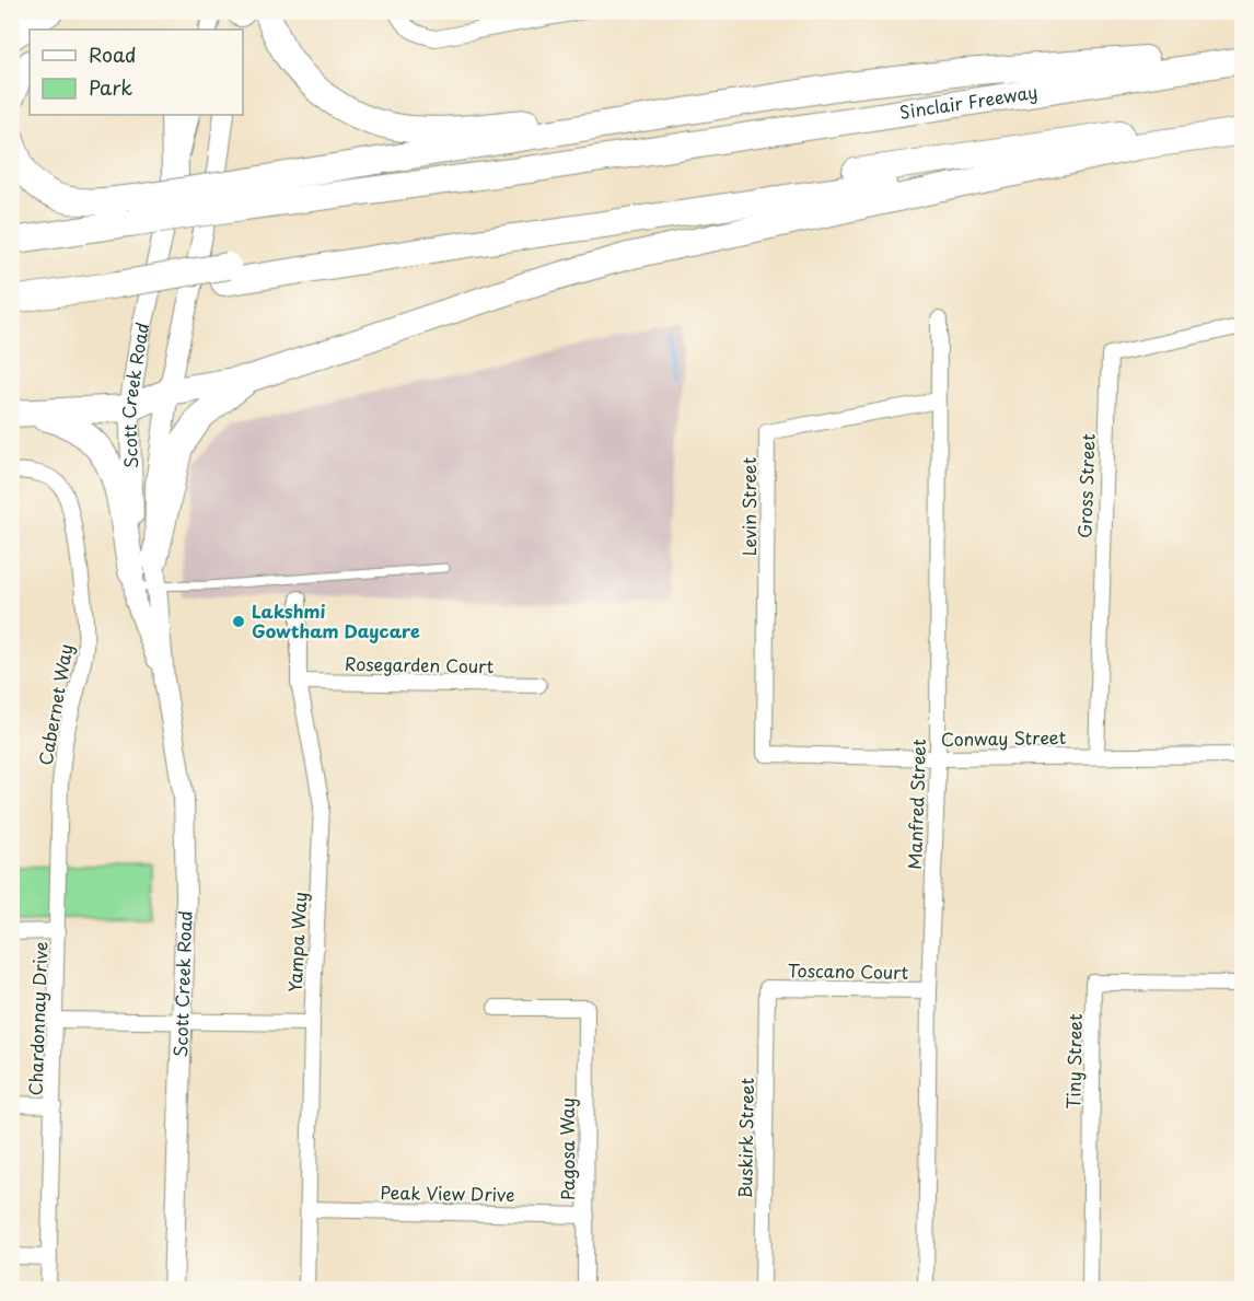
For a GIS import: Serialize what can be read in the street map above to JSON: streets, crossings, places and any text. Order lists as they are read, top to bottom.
{
  "streets": {
    "highway": ["Sinclair Freeway"],
    "main road": ["Scott Creek Road"],
    "street": [
      "Gross Street",
      "Levin Street",
      "Rosegarden Court",
      "Cabernet Way",
      "Conway Street",
      "Manfred Street",
      "Yampa Way",
      "Toscano Court",
      "Chardonnay Drive",
      "Tiny Street",
      "Buskirk Street",
      "Pagosa Way",
      "Peak View Drive"
    ]
  },
  "crossings": [
    ["Gross Street", "Conway Street"],
    ["Levin Street", "Conway Street"],
    ["Levin Street", "Manfred Street"],
    ["Rosegarden Court", "Yampa Way"],
    ["Cabernet Way", "Chardonnay Drive"],
    ["Conway Street", "Manfred Street"],
    ["Manfred Street", "Toscano Court"],
    ["Yampa Way", "Peak View Drive"],
    ["Toscano Court", "Buskirk Street"],
    ["Pagosa Way", "Peak View Drive"]
  ],
  "places": ["Lakshmi Gowtham Daycare"],
  "legend": ["Road", "Park"]
}
